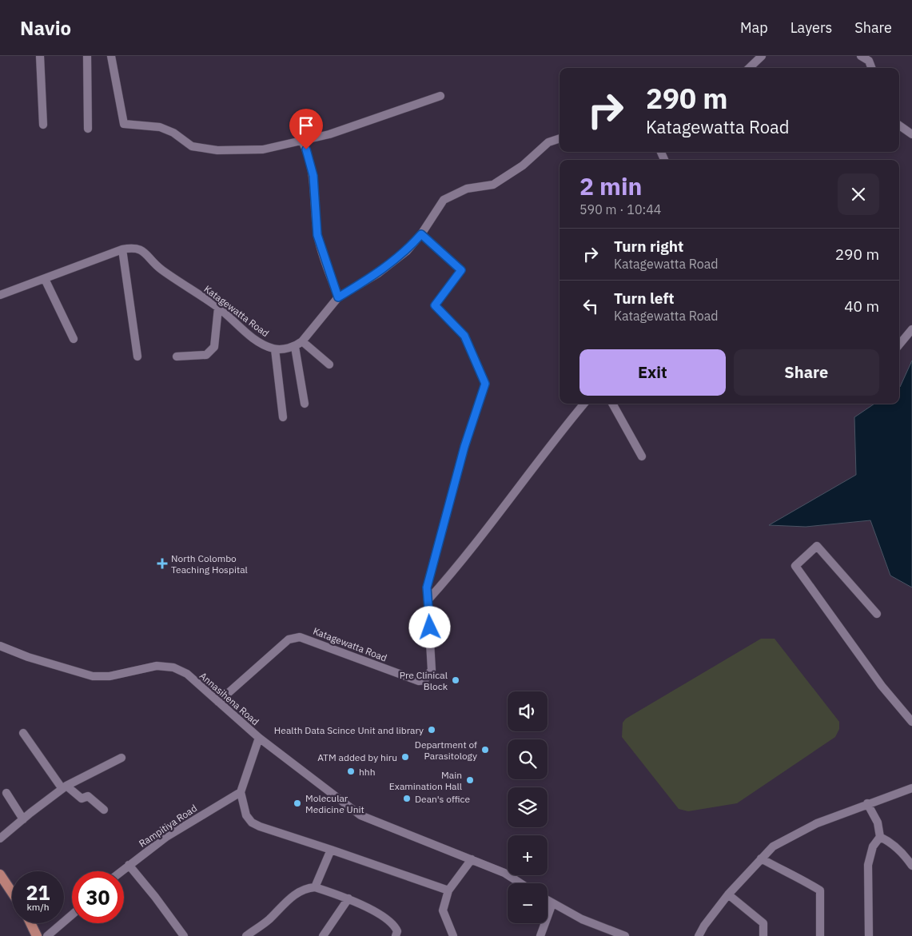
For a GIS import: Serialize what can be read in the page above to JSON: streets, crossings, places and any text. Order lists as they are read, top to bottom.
{
  "streets": {
    "street": ["Katagewatta Road", "Annasihena Road", "Rampitiya Road"]
  },
  "crossings": [
    ["Katagewatta Road", "Annasihena Road"]
  ],
  "places": {
    "health": ["North Colombo Teaching Hospital"],
    "other": [
      "Pre Clinical Block",
      "Health Data Scince Unit and library",
      "Department of Parasitology",
      "ATM added by hiru",
      "hhh",
      "Main Examination Hall",
      "Dean's office",
      "Molecular Medicine Unit"
    ]
  },
  "page": {
    "header": "Navio",
    "nav": ["Map", "Layers", "Share"],
    "turn": ["290 m", "Katagewatta Road"],
    "heading": ["2 min", "590 m · 10:44"],
    "list": [
      {
        "name": "Turn right",
        "note": "Katagewatta Road",
        "value": "290 m"
      },
      {
        "name": "Turn left",
        "note": "Katagewatta Road",
        "value": "40 m"
      }
    ],
    "buttons": ["Exit", "Share"],
    "map_buttons": ["+", "−"],
    "speed": "21 km/h",
    "limit": "30"
  }
}
